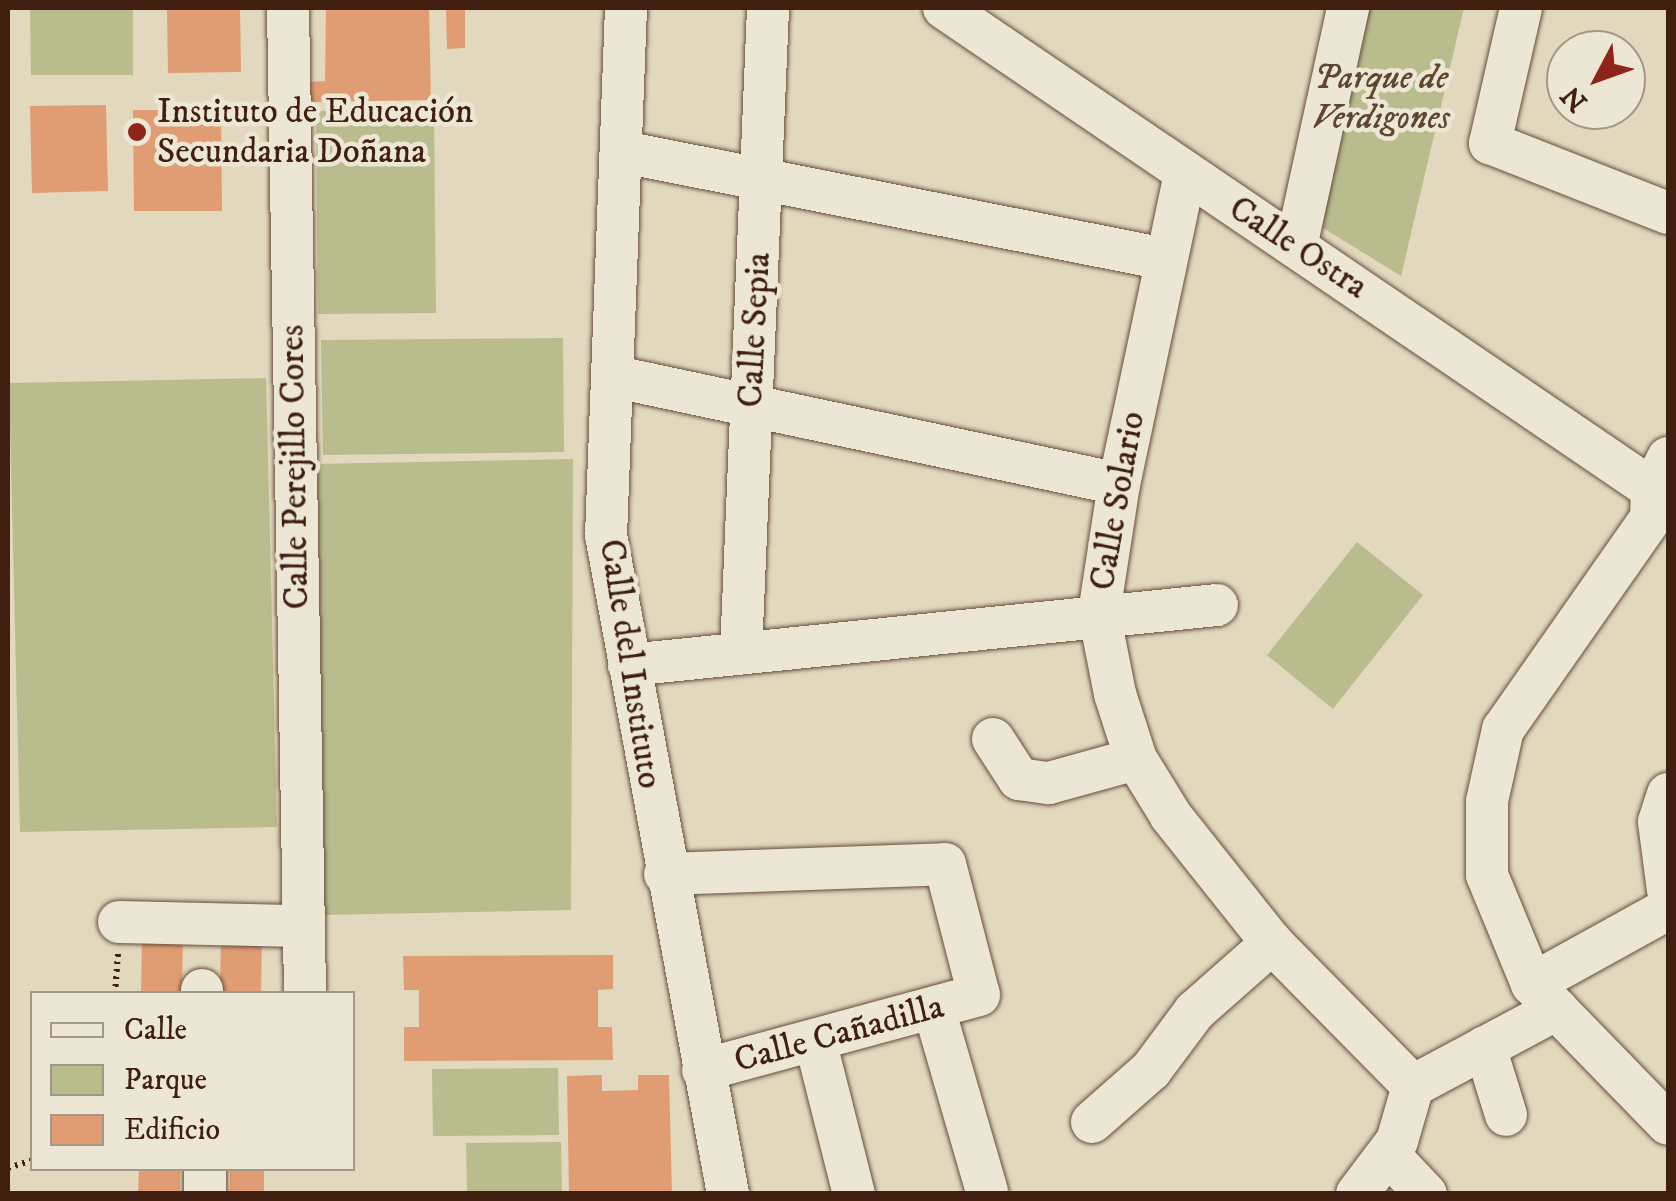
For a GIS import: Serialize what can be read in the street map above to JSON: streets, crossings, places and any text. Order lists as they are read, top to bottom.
{
  "streets": {
    "street": [
      "Calle Ostra",
      "Calle Sepia",
      "Calle Perejillo Cores",
      "Calle Solario",
      "Calle del Instituto",
      "Calle Cañadilla"
    ]
  },
  "crossings": [
    ["Calle Ostra", "Calle Solario"],
    ["Calle del Instituto", "Calle Cañadilla"]
  ],
  "parks": ["Parque de Verdigones"],
  "places": ["Instituto de Educación Secundaria Doñana"],
  "legend": ["Calle", "Parque", "Edificio"],
  "north": "bottom left"
}
